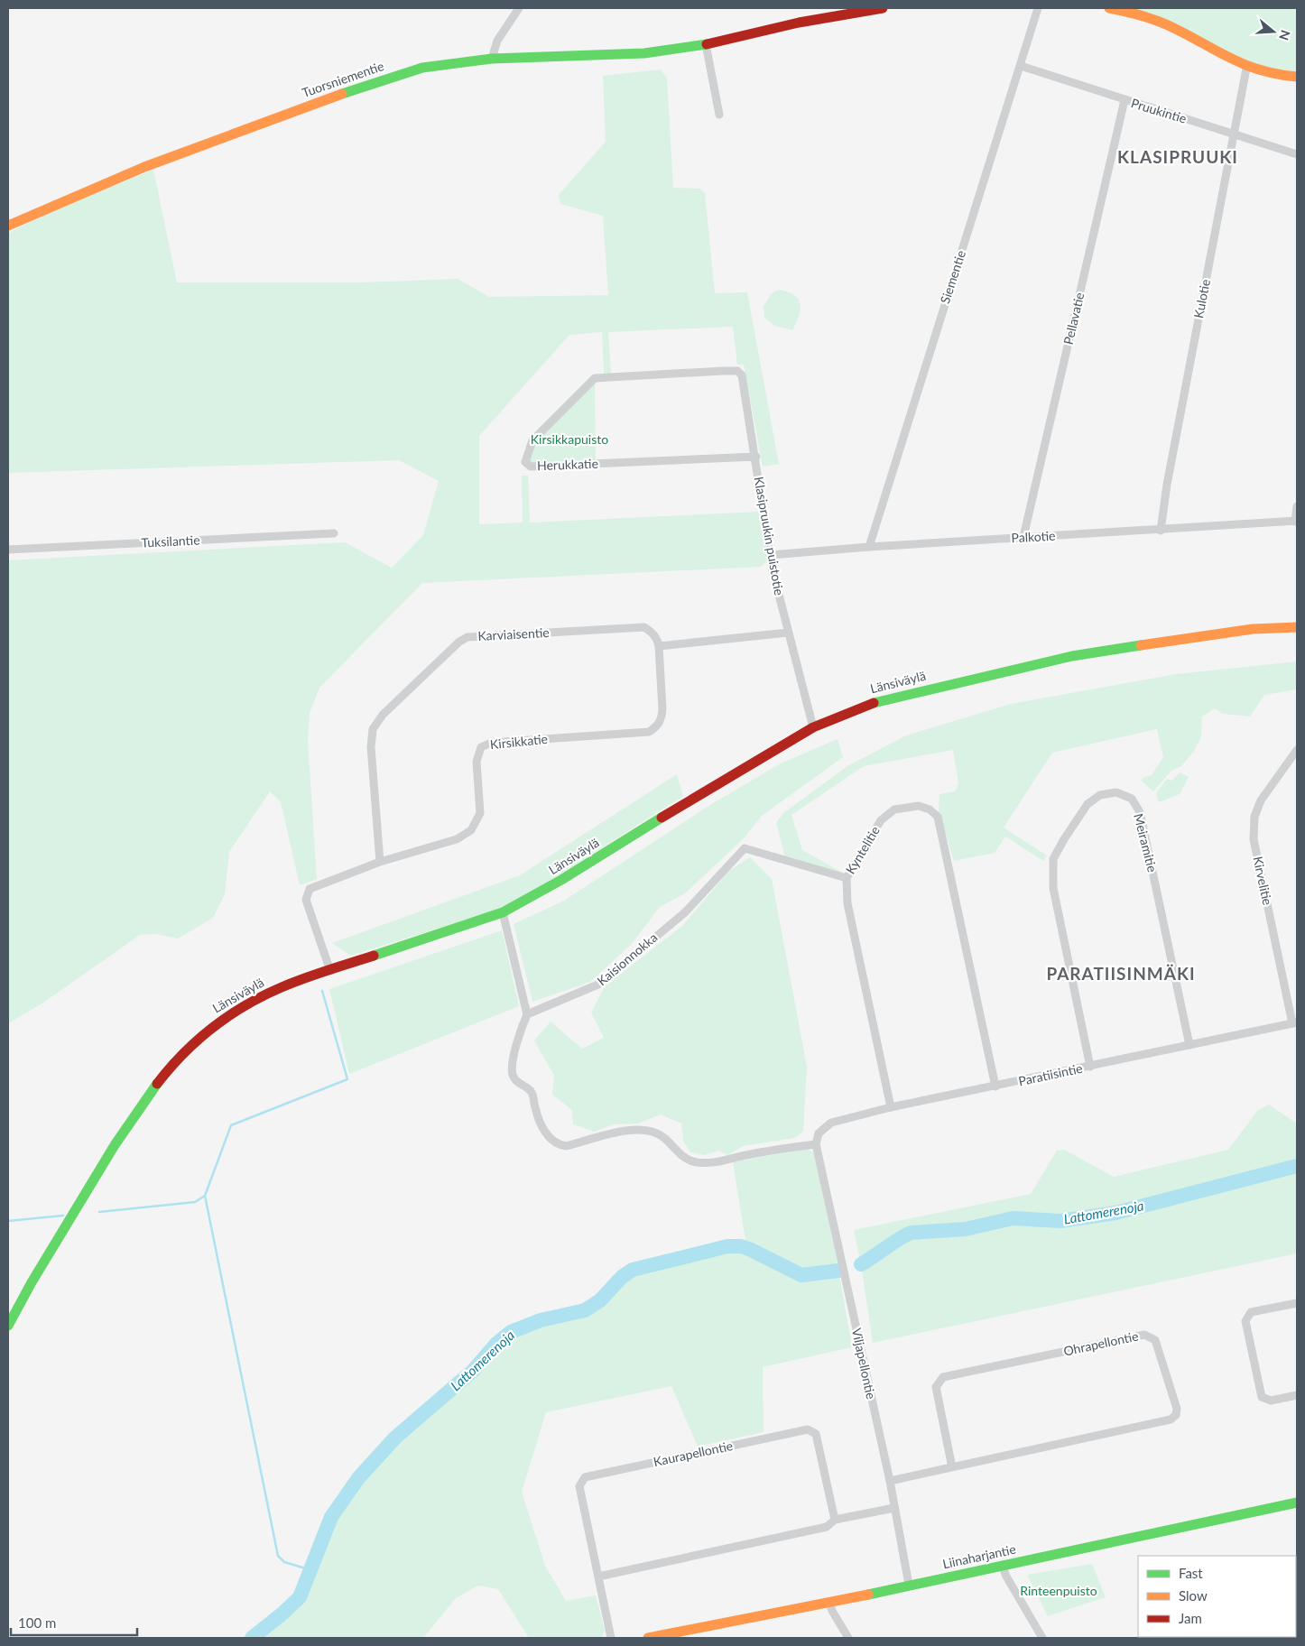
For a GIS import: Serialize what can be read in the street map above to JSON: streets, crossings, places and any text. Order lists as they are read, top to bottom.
{
  "streets": {
    "main road": ["Tuorsniementie", "Länsiväylä", "Liinaharjantie"],
    "street": [
      "Pruukintie",
      "Siementie",
      "Kulotie",
      "Pellavatie",
      "Herukkatie",
      "Klasipruukin puistotie",
      "Palkotie",
      "Tuksilantie",
      "Karviaisentie",
      "Kirsikkatie",
      "Meiramitie",
      "Kyntelitie",
      "Kirvelitie",
      "Kaisionnokka",
      "Paratiisintie",
      "Ohrapellontie",
      "Viljapellontie",
      "Kaurapellontie"
    ]
  },
  "crossings": [
    ["Pruukintie", "Siementie"],
    ["Pruukintie", "Kulotie"],
    ["Pruukintie", "Pellavatie"],
    ["Siementie", "Palkotie"],
    ["Kulotie", "Palkotie"],
    ["Pellavatie", "Palkotie"],
    ["Herukkatie", "Klasipruukin puistotie"],
    ["Klasipruukin puistotie", "Palkotie"],
    ["Klasipruukin puistotie", "Länsiväylä"],
    ["Karviaisentie", "Kirsikkatie"],
    ["Länsiväylä", "Kirsikkatie"],
    ["Meiramitie", "Paratiisintie"],
    ["Kyntelitie", "Kaisionnokka"],
    ["Kyntelitie", "Paratiisintie"],
    ["Kirvelitie", "Paratiisintie"],
    ["Paratiisintie", "Viljapellontie"],
    ["Ohrapellontie", "Viljapellontie"],
    ["Viljapellontie", "Liinaharjantie"]
  ],
  "districts": ["KLASIPRUUKI", "PARATIISINMÄKI"],
  "water": ["Lattomerenoja"],
  "parks": ["Kirsikkapuisto", "Rinteenpuisto"],
  "legend": ["Fast", "Slow", "Jam"],
  "scale_bar": "100 m",
  "north": "right"
}
